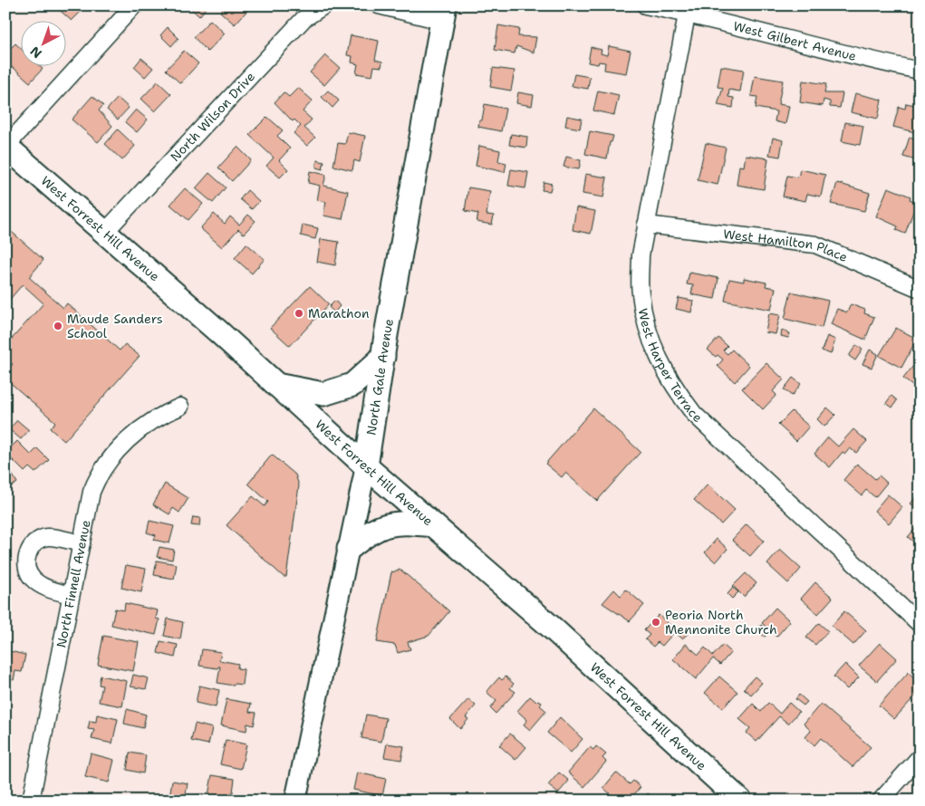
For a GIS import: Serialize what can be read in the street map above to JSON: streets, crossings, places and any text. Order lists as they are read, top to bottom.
{
  "streets": {
    "main road": ["West Forrest Hill Avenue", "North Gale Avenue"],
    "street": [
      "West Gilbert Avenue",
      "North Wilson Drive",
      "West Hamilton Place",
      "West Harper Terrace",
      "North Finnell Avenue"
    ]
  },
  "crossings": [
    ["West Gilbert Avenue", "West Harper Terrace"],
    ["North Wilson Drive", "West Forrest Hill Avenue"],
    ["West Forrest Hill Avenue", "North Gale Avenue"],
    ["West Hamilton Place", "West Harper Terrace"]
  ],
  "places": ["Marathon", "Maude Sanders School", "Peoria North Mennonite Church"],
  "north": "bottom left"
}
